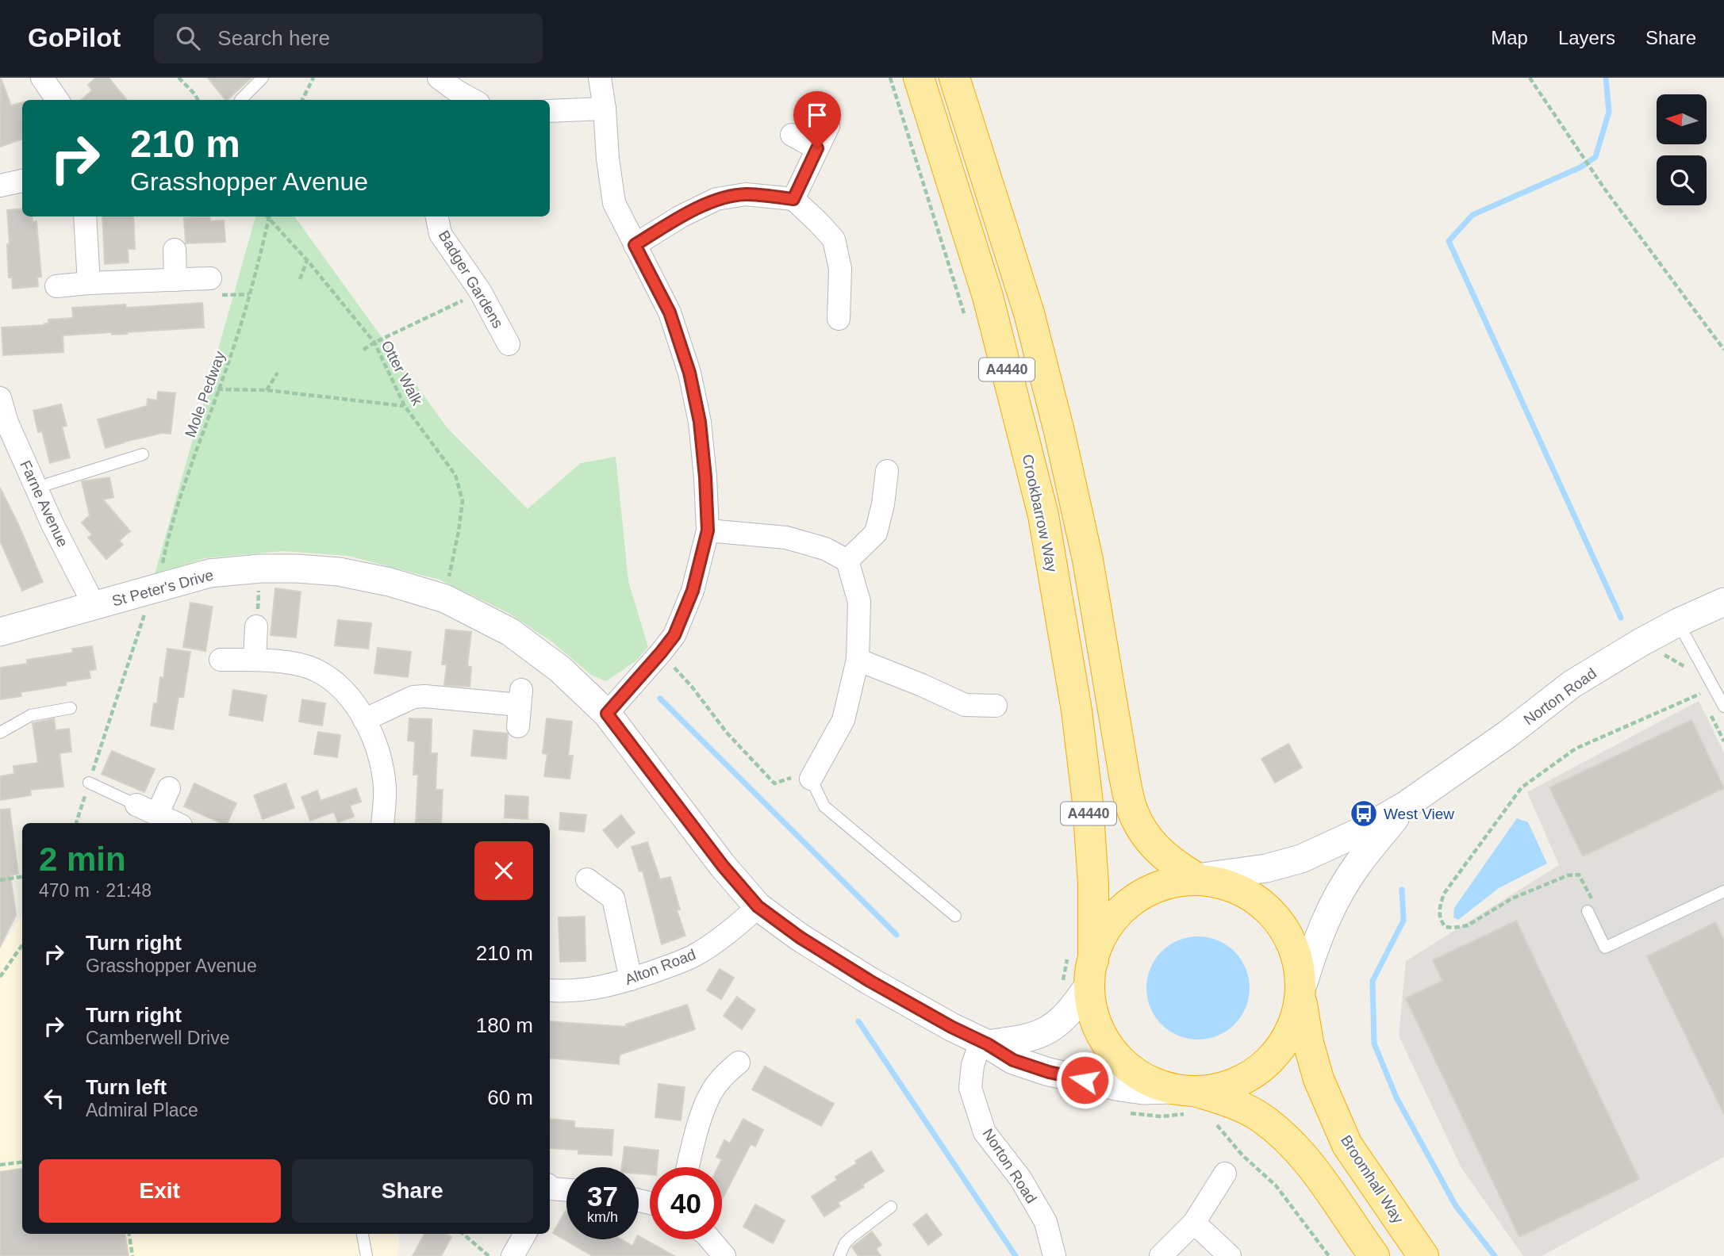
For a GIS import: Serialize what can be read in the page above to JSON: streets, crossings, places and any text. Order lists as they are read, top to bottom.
{
  "streets": {
    "highway": ["A4440", "Crookbarrow Way", "Broomhall Way"],
    "street": [
      "Badger Gardens",
      "Farne Avenue",
      "St Peter's Drive",
      "Norton Road",
      "Alton Road"
    ],
    "path": ["Otter Walk", "Mole Pedway"]
  },
  "crossings": [
    ["A4440", "Norton Road"],
    ["A4440", "Broomhall Way"],
    ["Otter Walk", "Mole Pedway"],
    ["Otter Walk", "St Peter's Drive"],
    ["Farne Avenue", "St Peter's Drive"],
    ["Crookbarrow Way", "St Peter's Drive"],
    ["St Peter's Drive", "Norton Road"],
    ["St Peter's Drive", "Alton Road"],
    ["Norton Road", "Broomhall Way"]
  ],
  "places": {
    "bus stop": ["West View"]
  },
  "north": "left",
  "page": {
    "header": "GoPilot",
    "search": "Search here",
    "nav": ["Map", "Layers", "Share"],
    "turn": ["210 m", "Grasshopper Avenue"],
    "heading": ["2 min", "470 m · 21:48"],
    "list": [
      {
        "name": "Turn right",
        "note": "Grasshopper Avenue",
        "value": "210 m"
      },
      {
        "name": "Turn right",
        "note": "Camberwell Drive",
        "value": "180 m"
      },
      {
        "name": "Turn left",
        "note": "Admiral Place",
        "value": "60 m"
      }
    ],
    "buttons": ["Exit", "Share"],
    "speed": "37 km/h",
    "limit": "40"
  }
}
